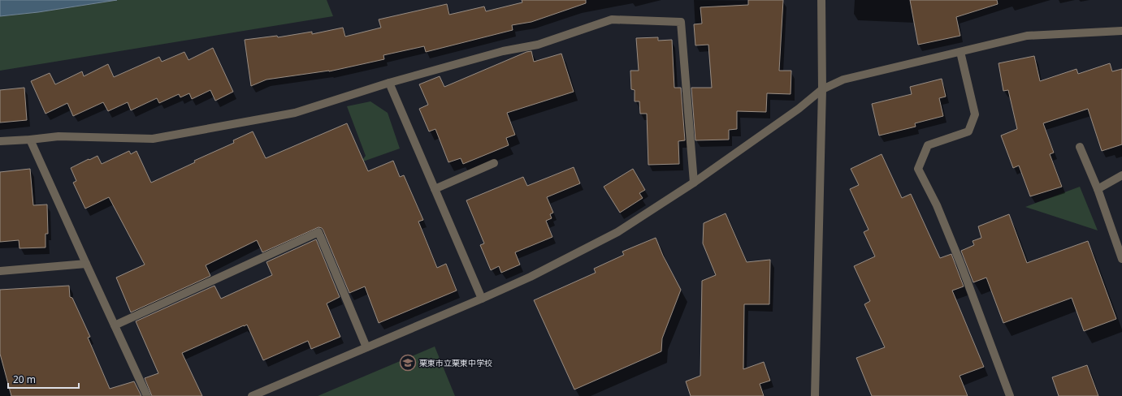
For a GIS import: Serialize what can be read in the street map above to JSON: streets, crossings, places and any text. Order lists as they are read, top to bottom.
{
  "places": {
    "school or university": ["栗東市立栗東中学校"]
  },
  "scale_bar": "20 m"
}
